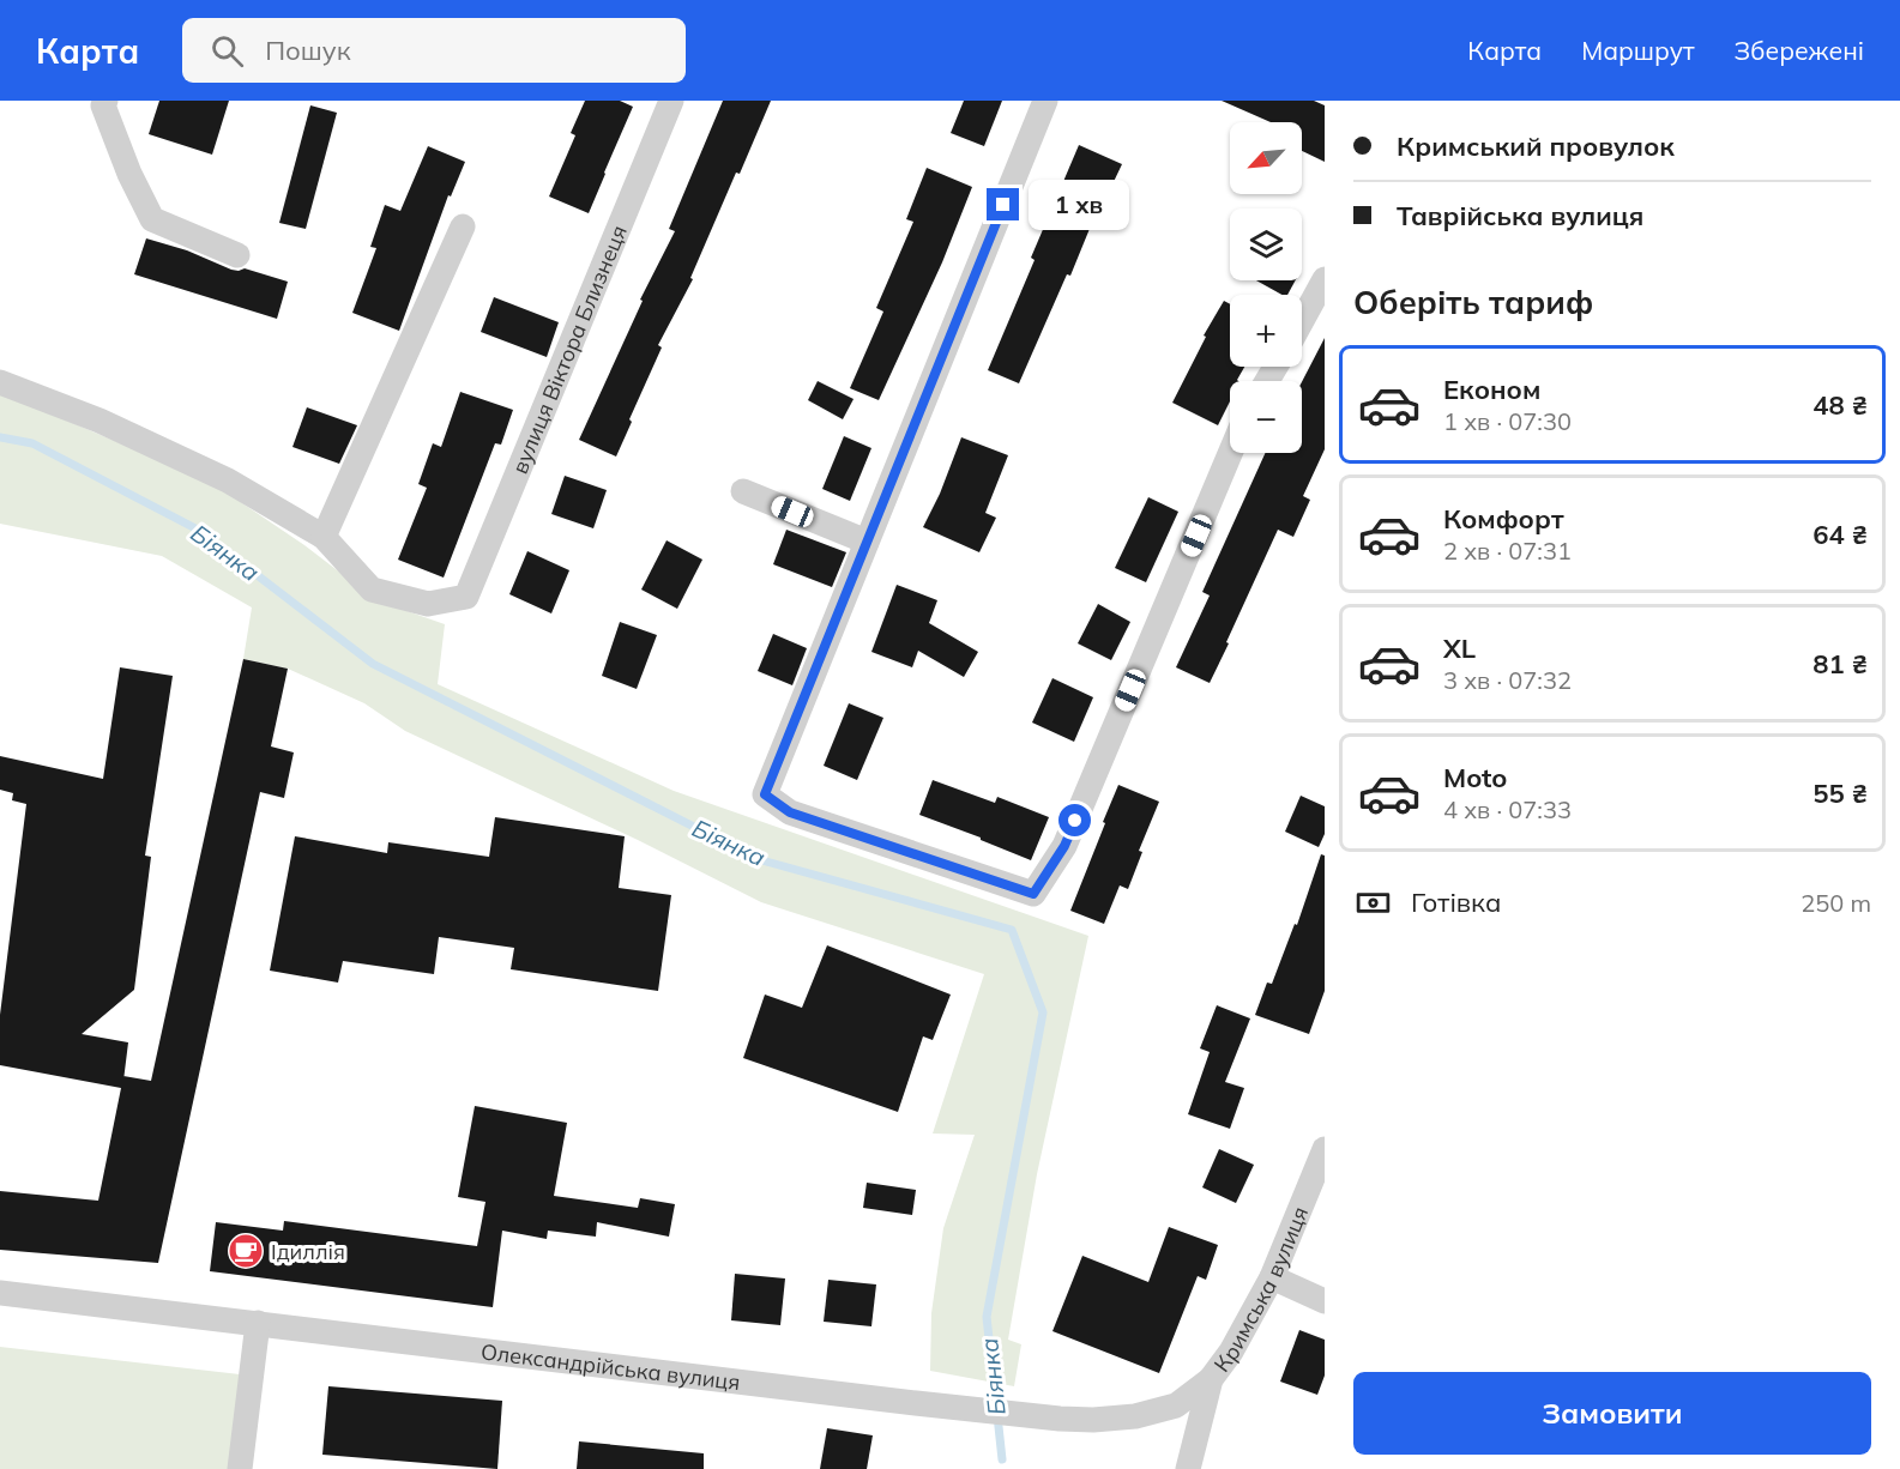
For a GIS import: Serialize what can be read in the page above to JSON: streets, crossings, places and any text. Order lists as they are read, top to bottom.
{
  "streets": {
    "street": ["вулиця Віктора Близнеця", "Кримська вулиця", "Олександрійська вулиця"]
  },
  "crossings": [
    ["Кримська вулиця", "Олександрійська вулиця"]
  ],
  "water": ["Біянка"],
  "places": {
    "cafe": ["Ідиллія"]
  },
  "north": "bottom left",
  "page": {
    "header": "Карта",
    "search": "Пошук",
    "nav": ["Карта", "Маршрут", "Збережені"],
    "banner": ["Кримський провулок", "Таврійська вулиця"],
    "map_buttons": ["+", "−"],
    "bubble": "1 хв",
    "heading": "Оберіть тариф",
    "list": [
      {
        "name": "Економ",
        "note": "1 хв · 07:30",
        "value": "48 ₴"
      },
      {
        "name": "Комфорт",
        "note": "2 хв · 07:31",
        "value": "64 ₴"
      },
      {
        "name": "XL",
        "note": "3 хв · 07:32",
        "value": "81 ₴"
      },
      {
        "name": "Moto",
        "note": "4 хв · 07:33",
        "value": "55 ₴"
      }
    ],
    "pay": ["Готівка", "250 m"],
    "buttons": "Замовити"
  }
}
